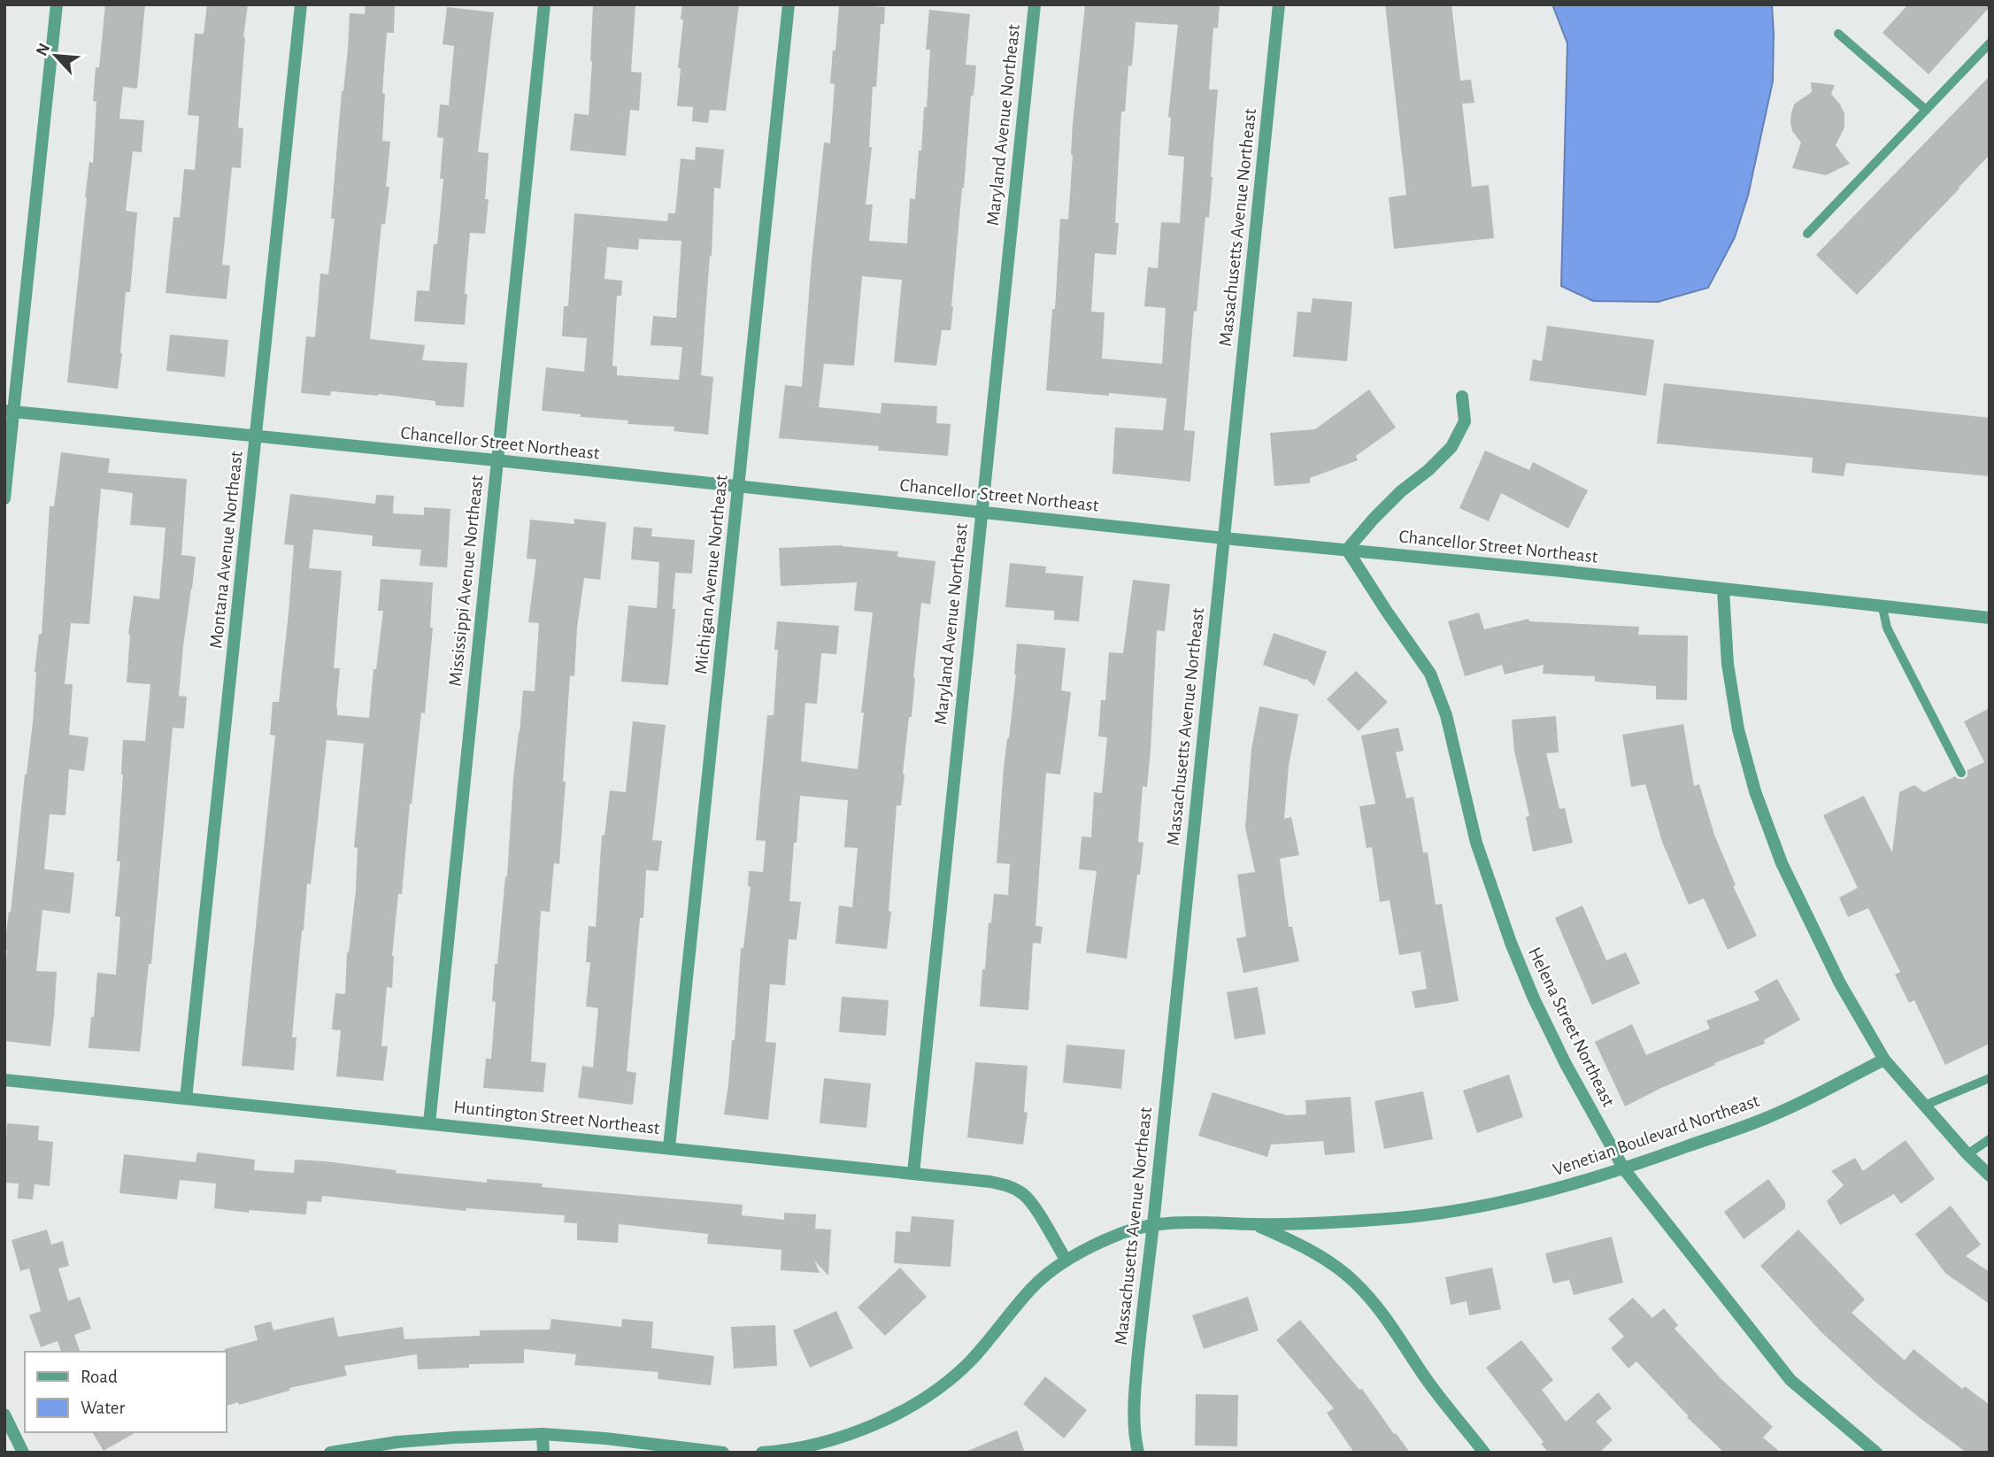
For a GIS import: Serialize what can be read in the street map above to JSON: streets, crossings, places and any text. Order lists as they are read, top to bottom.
{
  "streets": {
    "street": [
      "Maryland Avenue Northeast",
      "Massachusetts Avenue Northeast",
      "Chancellor Street Northeast",
      "Montana Avenue Northeast",
      "Michigan Avenue Northeast",
      "Mississippi Avenue Northeast",
      "Helena Street Northeast",
      "Huntington Street Northeast",
      "Venetian Boulevard Northeast"
    ]
  },
  "crossings": [
    ["Maryland Avenue Northeast", "Chancellor Street Northeast"],
    ["Maryland Avenue Northeast", "Huntington Street Northeast"],
    ["Massachusetts Avenue Northeast", "Chancellor Street Northeast"],
    ["Massachusetts Avenue Northeast", "Venetian Boulevard Northeast"],
    ["Chancellor Street Northeast", "Montana Avenue Northeast"],
    ["Chancellor Street Northeast", "Michigan Avenue Northeast"],
    ["Chancellor Street Northeast", "Mississippi Avenue Northeast"],
    ["Chancellor Street Northeast", "Helena Street Northeast"],
    ["Montana Avenue Northeast", "Huntington Street Northeast"],
    ["Michigan Avenue Northeast", "Huntington Street Northeast"],
    ["Mississippi Avenue Northeast", "Huntington Street Northeast"],
    ["Helena Street Northeast", "Venetian Boulevard Northeast"],
    ["Huntington Street Northeast", "Venetian Boulevard Northeast"]
  ],
  "legend": ["Road", "Water"],
  "north": "top left"
}
